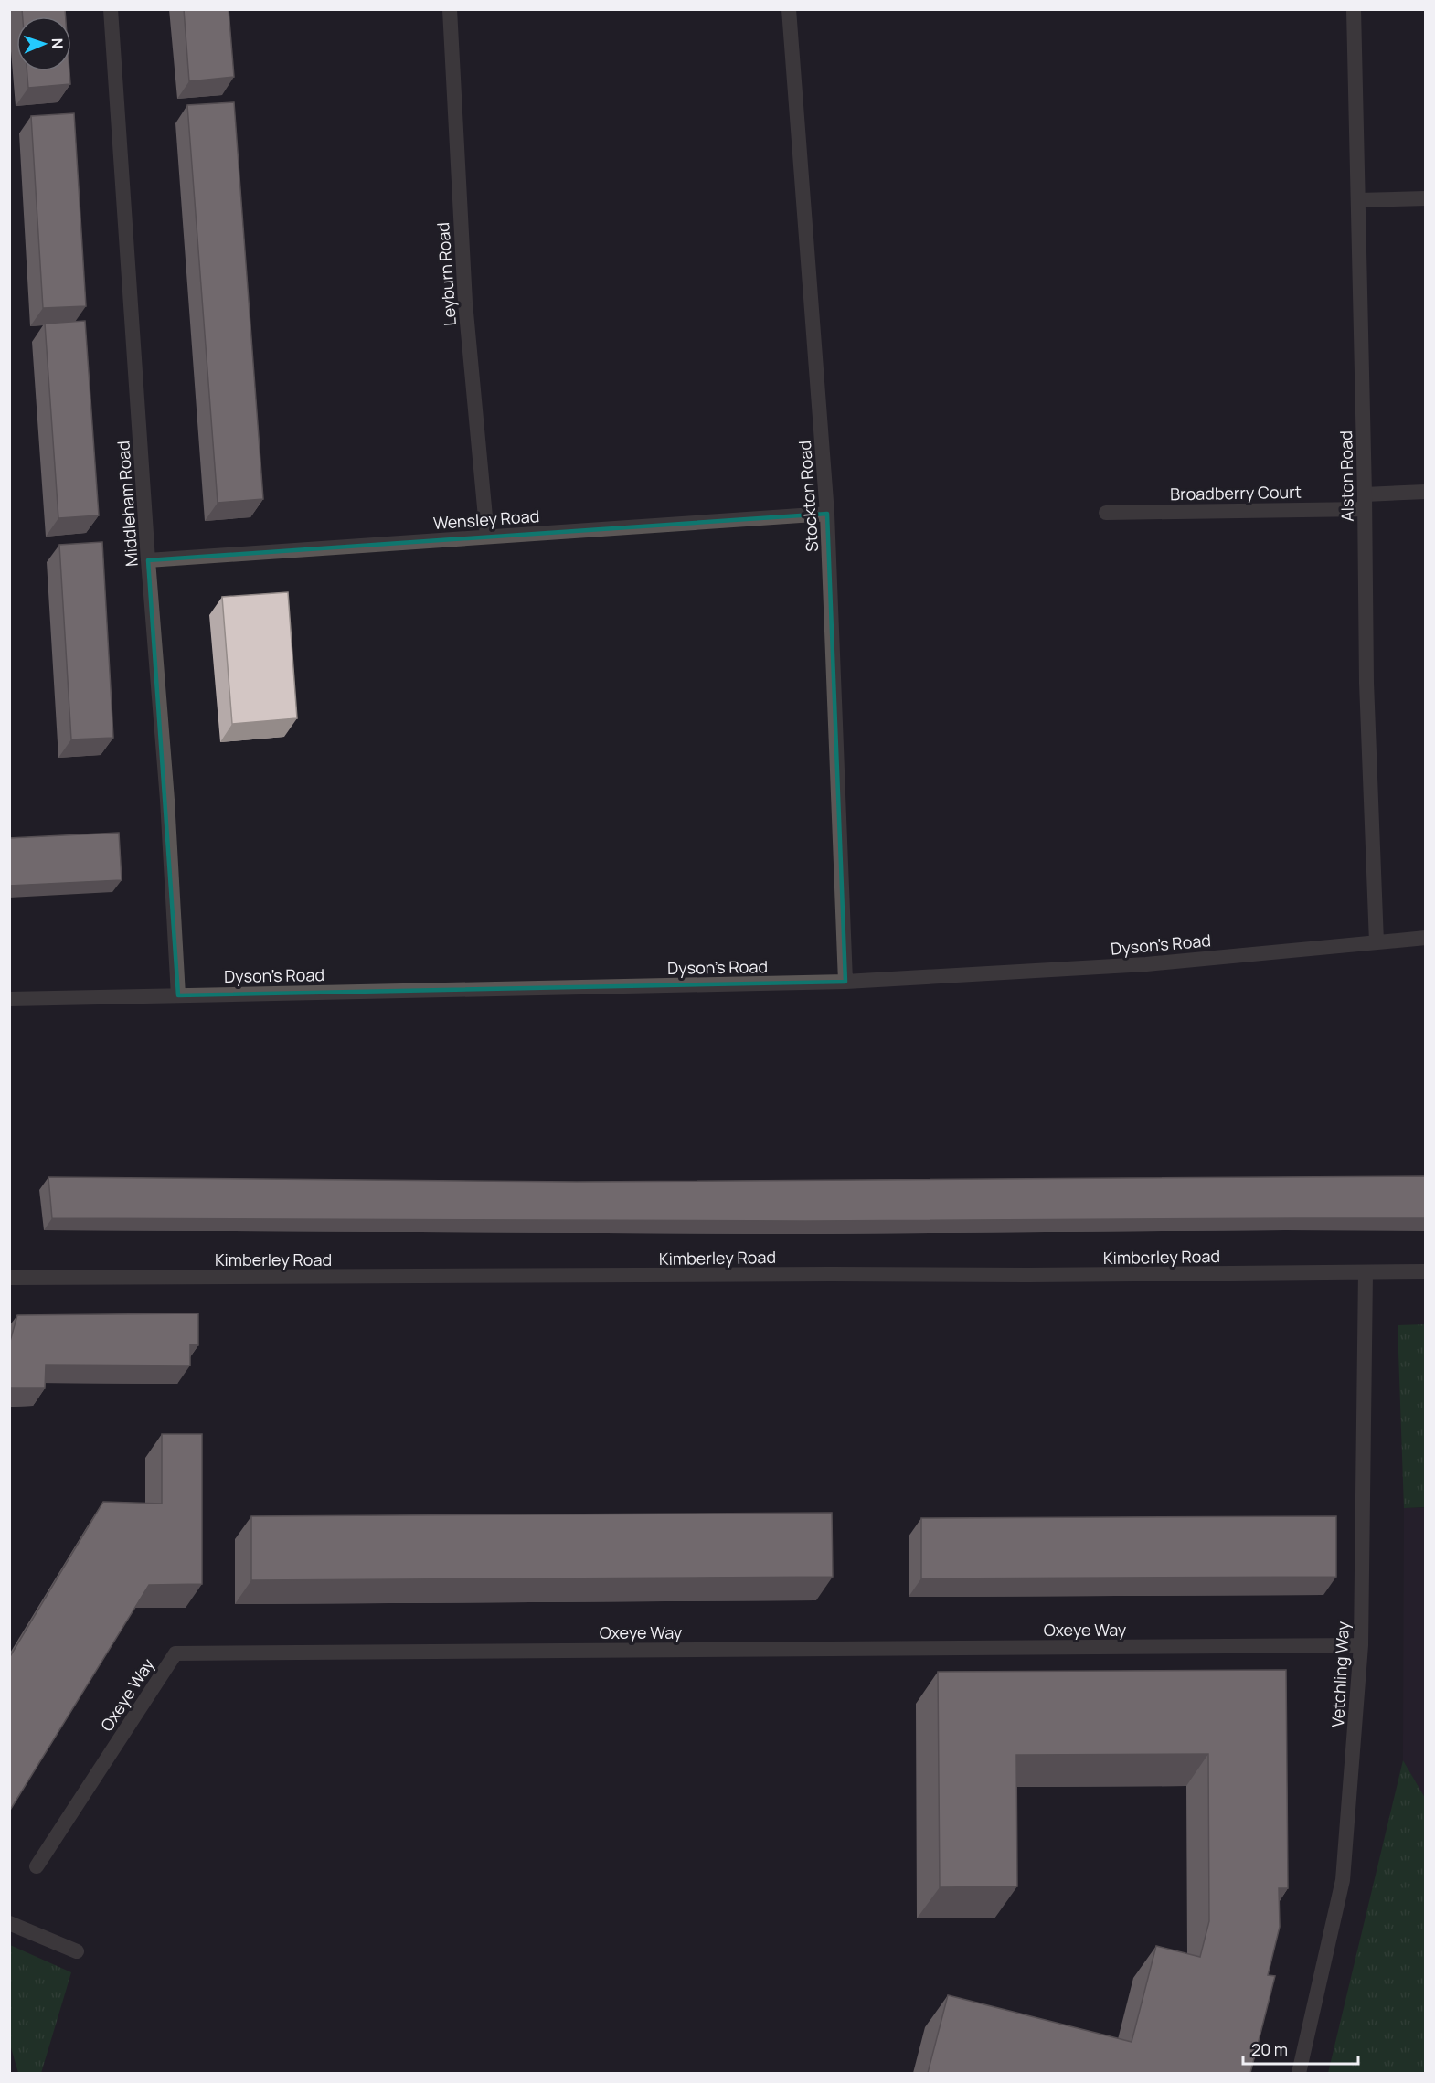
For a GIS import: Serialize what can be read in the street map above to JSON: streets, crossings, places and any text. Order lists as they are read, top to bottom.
{
  "streets": {
    "street": [
      "Leyburn Road",
      "Alston Road",
      "Broadberry Court",
      "Stockton Road",
      "Middleham Road",
      "Wensley Road",
      "Dyson's Road",
      "Kimberley Road",
      "Oxeye Way",
      "Vetchling Way"
    ]
  },
  "crossings": [
    ["Leyburn Road", "Wensley Road"],
    ["Alston Road", "Broadberry Court"],
    ["Alston Road", "Dyson's Road"],
    ["Stockton Road", "Wensley Road"],
    ["Stockton Road", "Dyson's Road"],
    ["Middleham Road", "Wensley Road"],
    ["Middleham Road", "Dyson's Road"],
    ["Kimberley Road", "Vetchling Way"],
    ["Oxeye Way", "Vetchling Way"]
  ],
  "scale_bar": "20 m",
  "north": "right"
}
